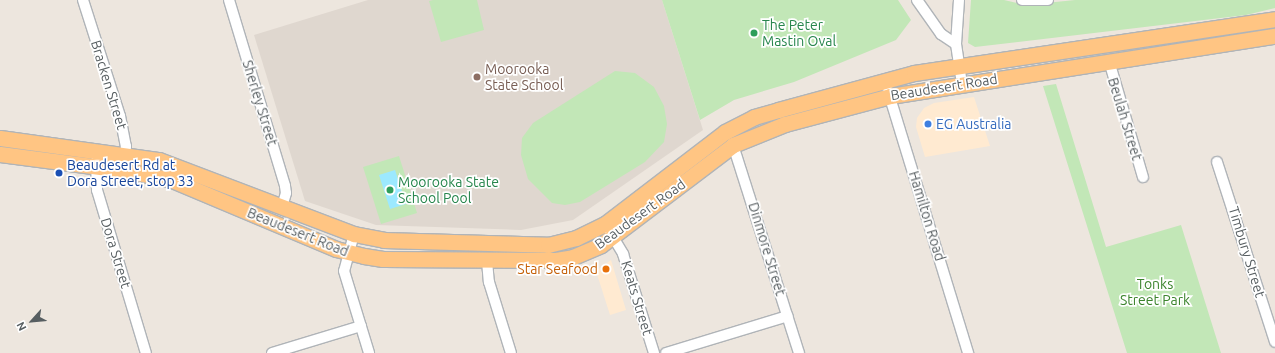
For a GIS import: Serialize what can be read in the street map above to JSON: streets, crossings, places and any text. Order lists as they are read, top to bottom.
{
  "streets": {
    "highway": ["Beaudesert Road"],
    "street": [
      "Bracken Street",
      "Sherley Street",
      "Beulah Street",
      "Hamilton Road",
      "Dinmore Street",
      "Timbury Street",
      "Dora Street",
      "Keats Street"
    ]
  },
  "crossings": [
    ["Bracken Street", "Beaudesert Road"],
    ["Beaudesert Road", "Sherley Street"],
    ["Beaudesert Road", "Beulah Street"],
    ["Beaudesert Road", "Hamilton Road"],
    ["Beaudesert Road", "Dinmore Street"],
    ["Beaudesert Road", "Dora Street"],
    ["Beaudesert Road", "Keats Street"]
  ],
  "parks": ["Tonks Street Park"],
  "places": [
    "The Peter Mastin Oval",
    "Moorooka State School",
    "EG Australia",
    "Beaudesert Rd at Dora Street, stop 33",
    "Moorooka State School Pool",
    "Star Seafood"
  ],
  "north": "bottom left"
}
